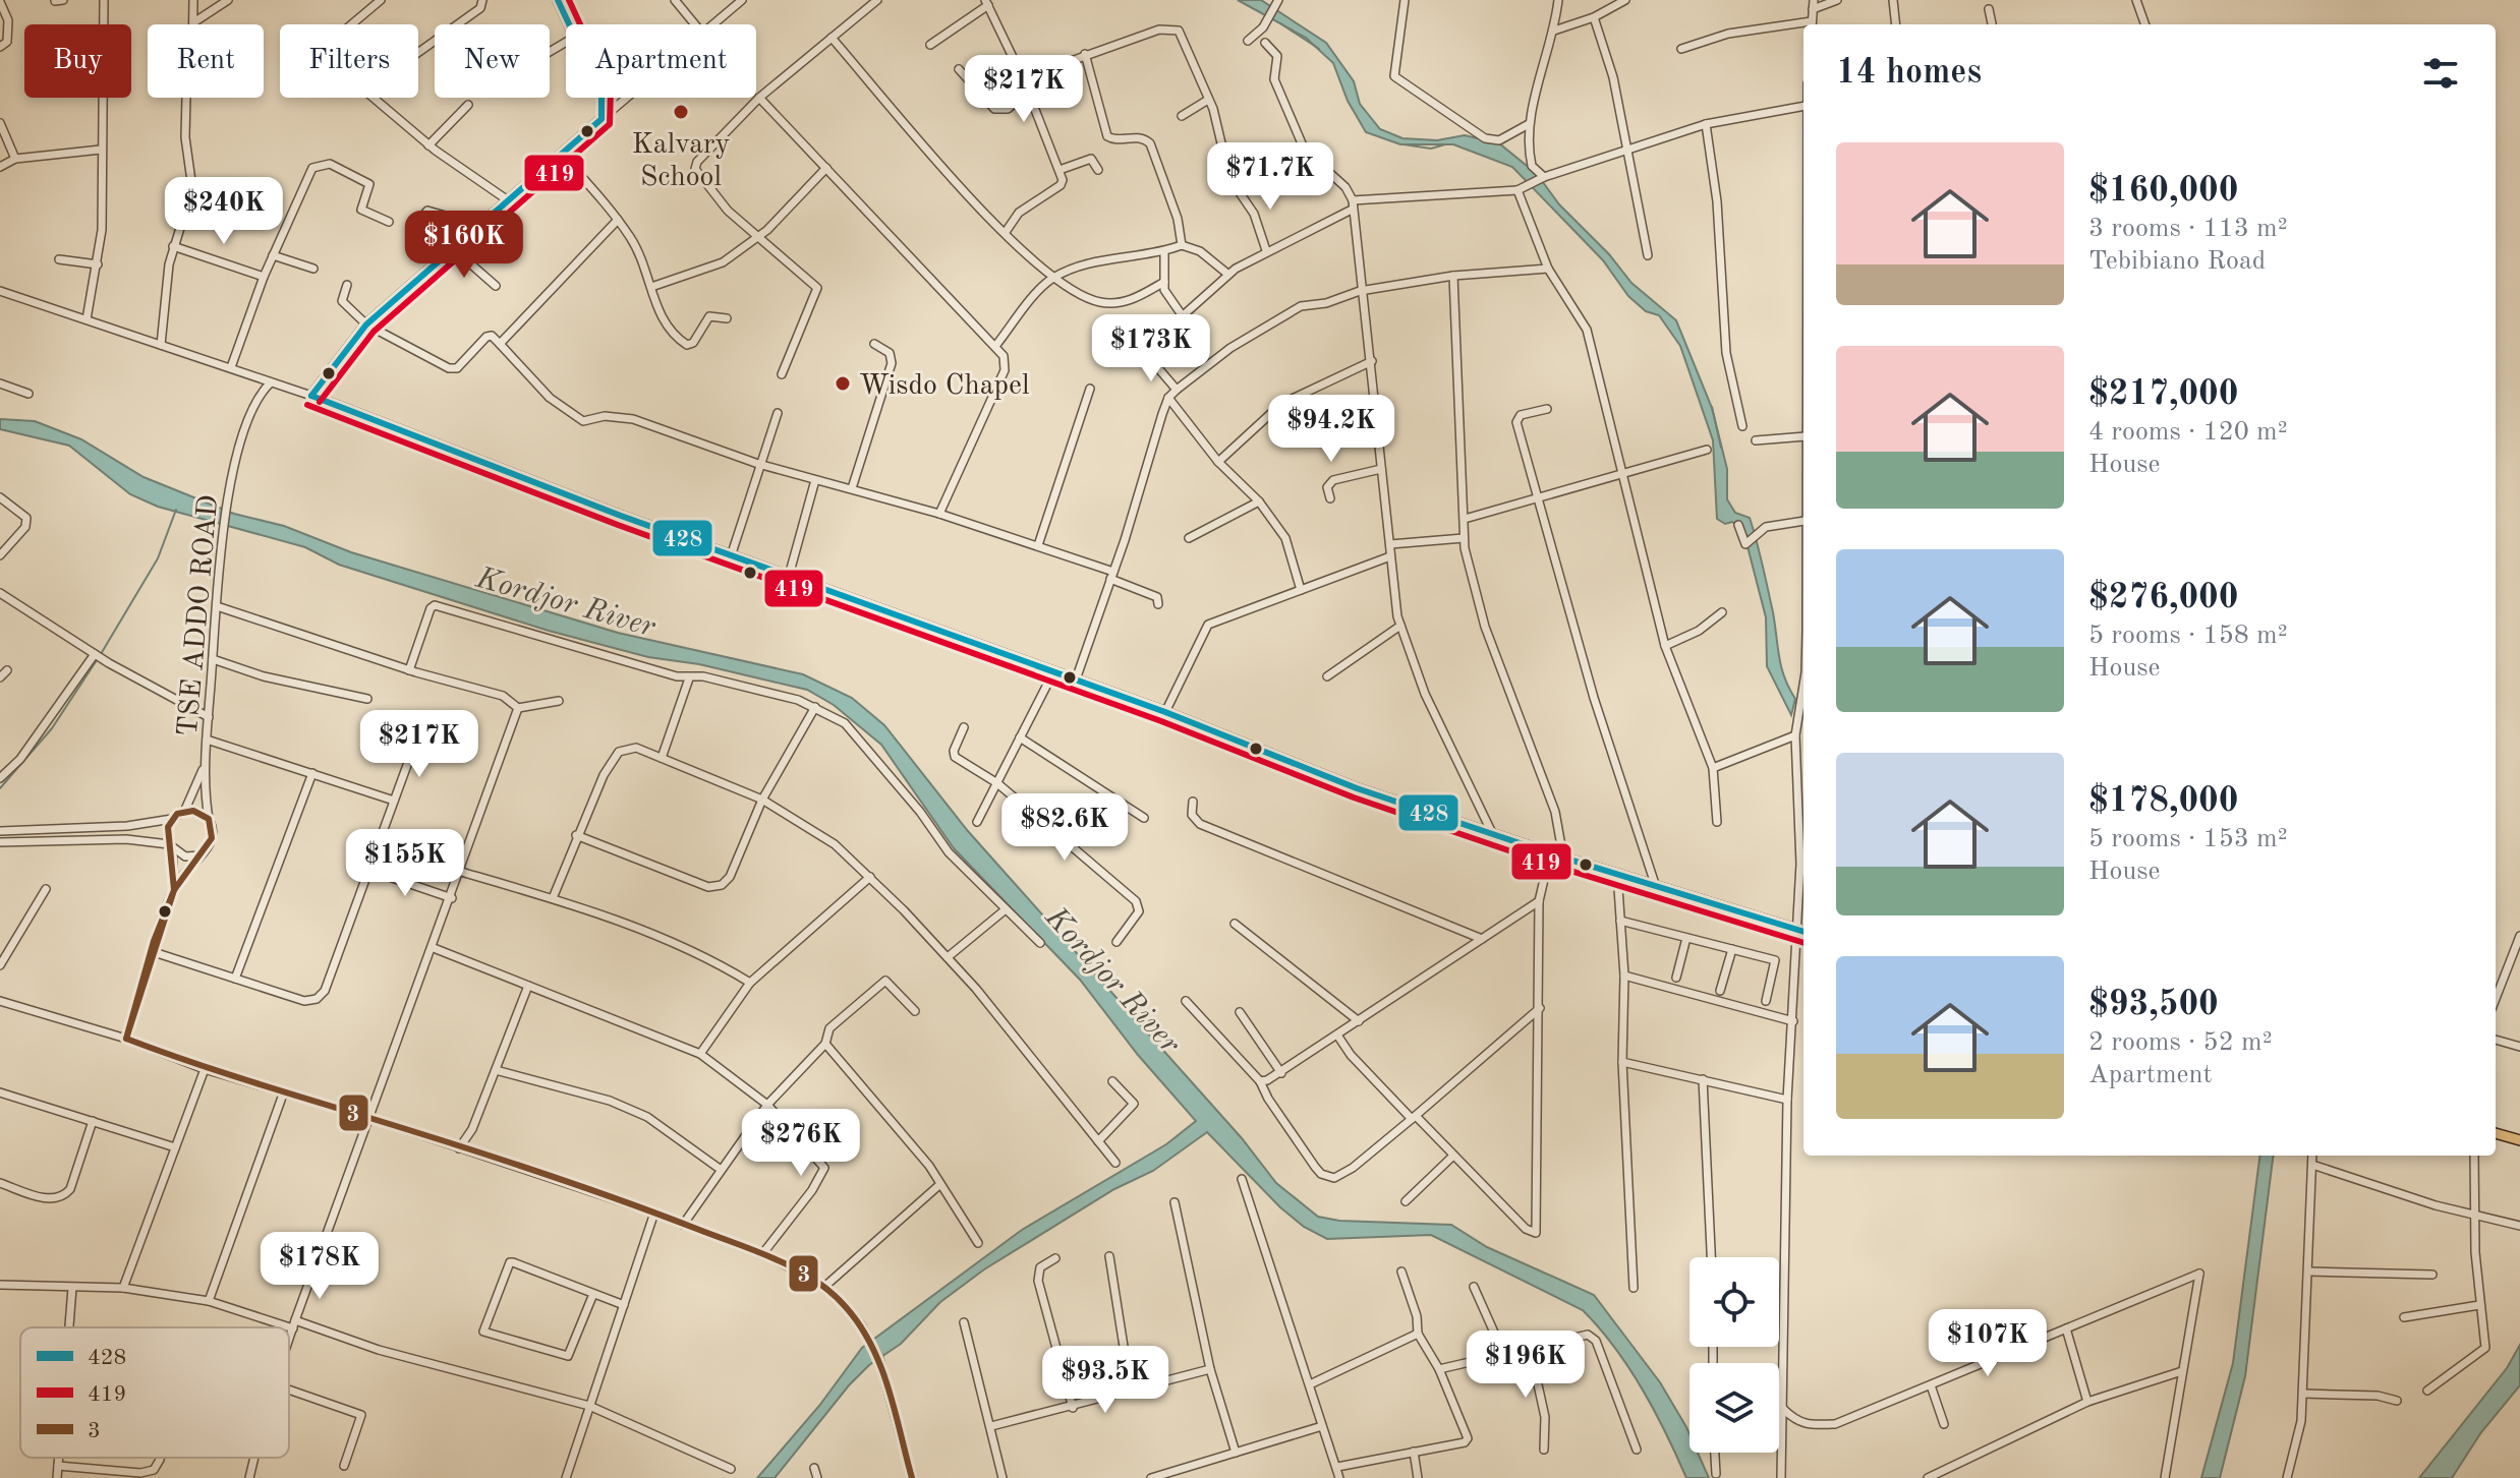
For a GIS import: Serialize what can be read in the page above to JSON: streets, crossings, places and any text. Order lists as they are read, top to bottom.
{
  "streets": {
    "street": ["TSE ADDO ROAD"]
  },
  "water": ["Kordjor River"],
  "places": ["Kalvary School", "Wisdo Chapel"],
  "lines": ["transit line 428", "transit line 419", "transit line 3"],
  "legend": ["428", "419", "3"],
  "page": {
    "chip": [
      "Buy",
      "Rent",
      "Filters",
      "New",
      "Apartment"
    ],
    "heading": "14 homes",
    "price": [
      "$217K",
      "$71.7K",
      "$240K",
      "$160K",
      "$173K",
      "$94.2K",
      "$217K",
      "$82.6K",
      "$155K",
      "$276K",
      "$178K",
      "$107K",
      "$196K",
      "$93.5K"
    ],
    "list": [
      {
        "name": "$160,000",
        "note": "3 rooms · 113 m² · Tebibiano Road"
      },
      {
        "name": "$217,000",
        "note": "4 rooms · 120 m² · House"
      },
      {
        "name": "$276,000",
        "note": "5 rooms · 158 m² · House"
      },
      {
        "name": "$178,000",
        "note": "5 rooms · 153 m² · House"
      },
      {
        "name": "$93,500",
        "note": "2 rooms · 52 m² · Apartment"
      }
    ]
  }
}
